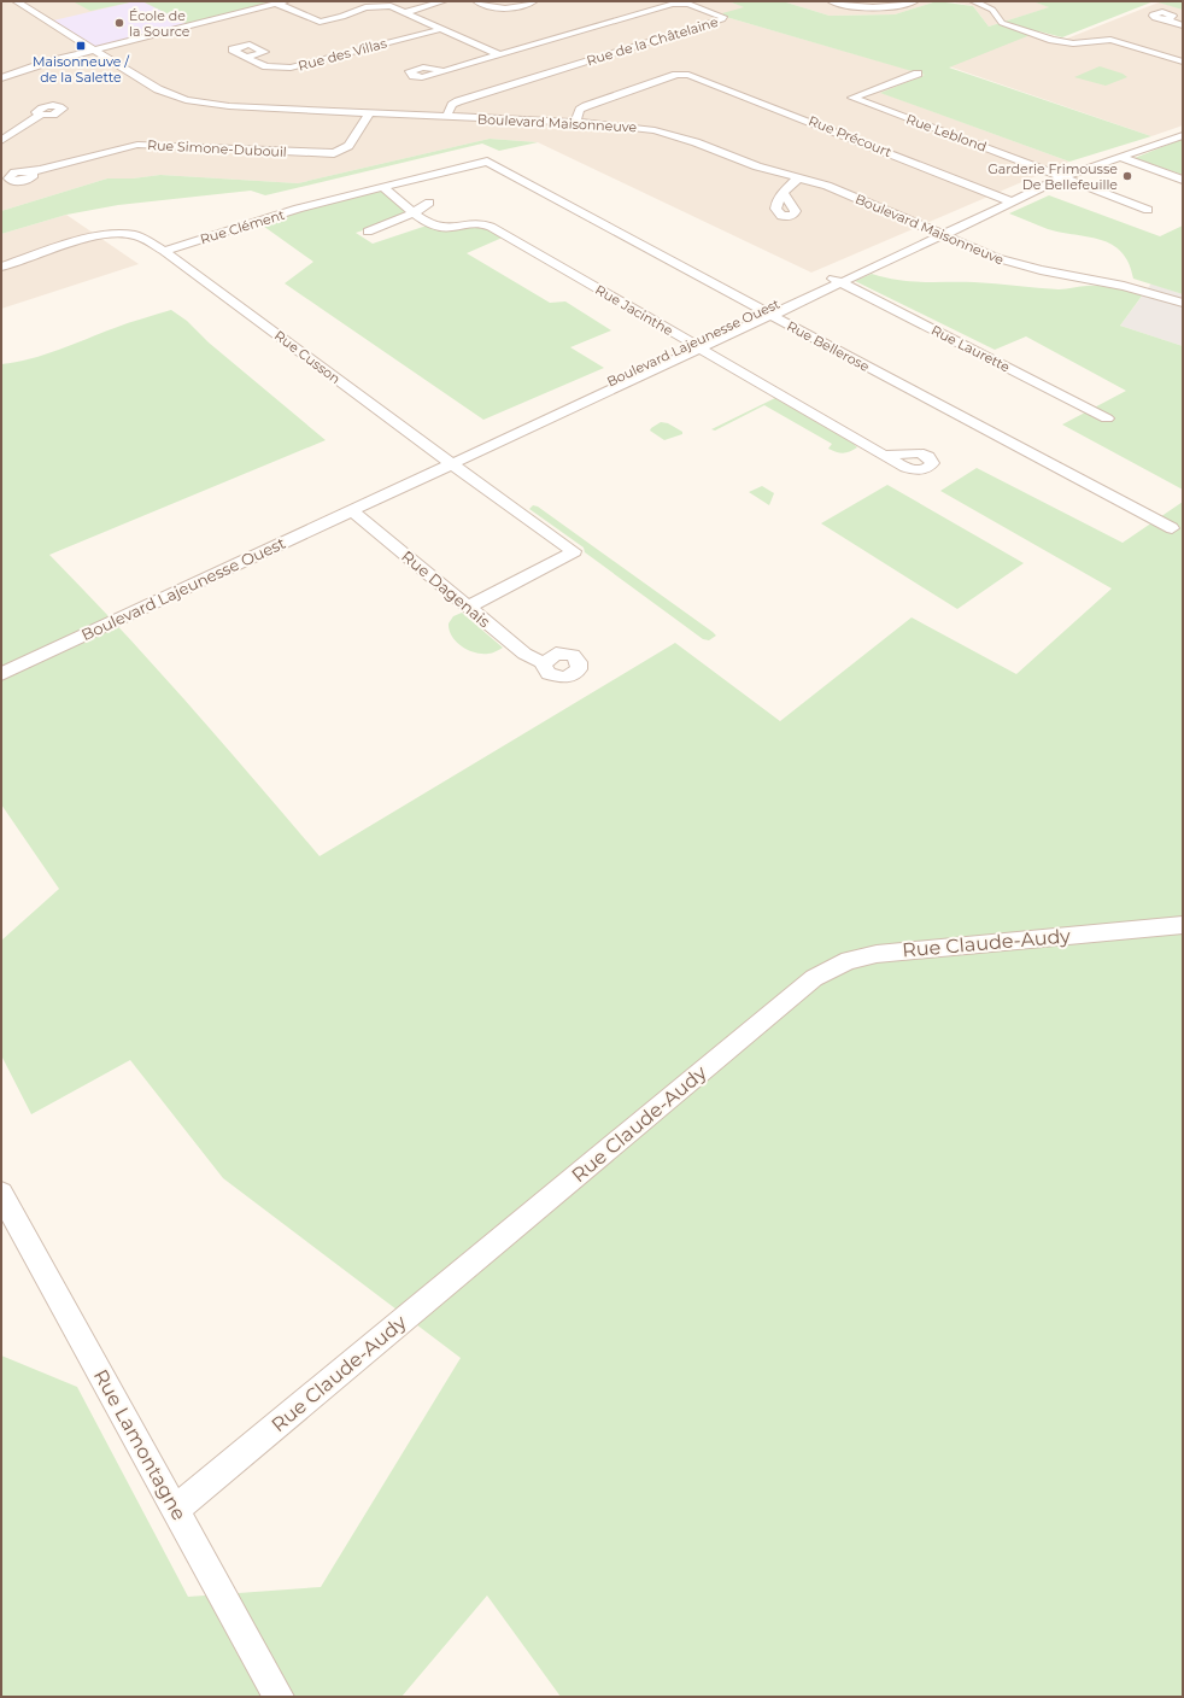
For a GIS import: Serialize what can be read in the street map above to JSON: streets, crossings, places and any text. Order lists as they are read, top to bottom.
{
  "streets": {
    "street": [
      "Rue de la Châtelaine",
      "Rue des Villas",
      "Boulevard Maisonneuve",
      "Rue Leblond",
      "Rue Précourt",
      "Rue Simone-Dubouil",
      "Rue Clément",
      "Rue Jacinthe",
      "Boulevard Lajeunesse Ouest",
      "Rue Bellerose",
      "Rue Laurette",
      "Rue Cusson",
      "Rue Dagenais",
      "Rue Claude-Audy",
      "Rue Lamontagne"
    ]
  },
  "crossings": [
    ["Rue de la Châtelaine", "Boulevard Maisonneuve"],
    ["Boulevard Maisonneuve", "Rue Précourt"],
    ["Boulevard Maisonneuve", "Rue Simone-Dubouil"],
    ["Boulevard Maisonneuve", "Boulevard Lajeunesse Ouest"],
    ["Rue Leblond", "Boulevard Lajeunesse Ouest"],
    ["Rue Précourt", "Boulevard Lajeunesse Ouest"],
    ["Rue Clément", "Rue Jacinthe"],
    ["Rue Clément", "Rue Bellerose"],
    ["Rue Clément", "Rue Cusson"],
    ["Rue Jacinthe", "Boulevard Lajeunesse Ouest"],
    ["Boulevard Lajeunesse Ouest", "Rue Bellerose"],
    ["Boulevard Lajeunesse Ouest", "Rue Laurette"],
    ["Boulevard Lajeunesse Ouest", "Rue Cusson"],
    ["Boulevard Lajeunesse Ouest", "Rue Dagenais"],
    ["Rue Cusson", "Rue Dagenais"],
    ["Rue Claude-Audy", "Rue Lamontagne"]
  ],
  "places": {
    "other": ["École de la Source", "Garderie Frimousse De Bellefeuille"],
    "transit": ["Maisonneuve / de la Salette"]
  }
}
